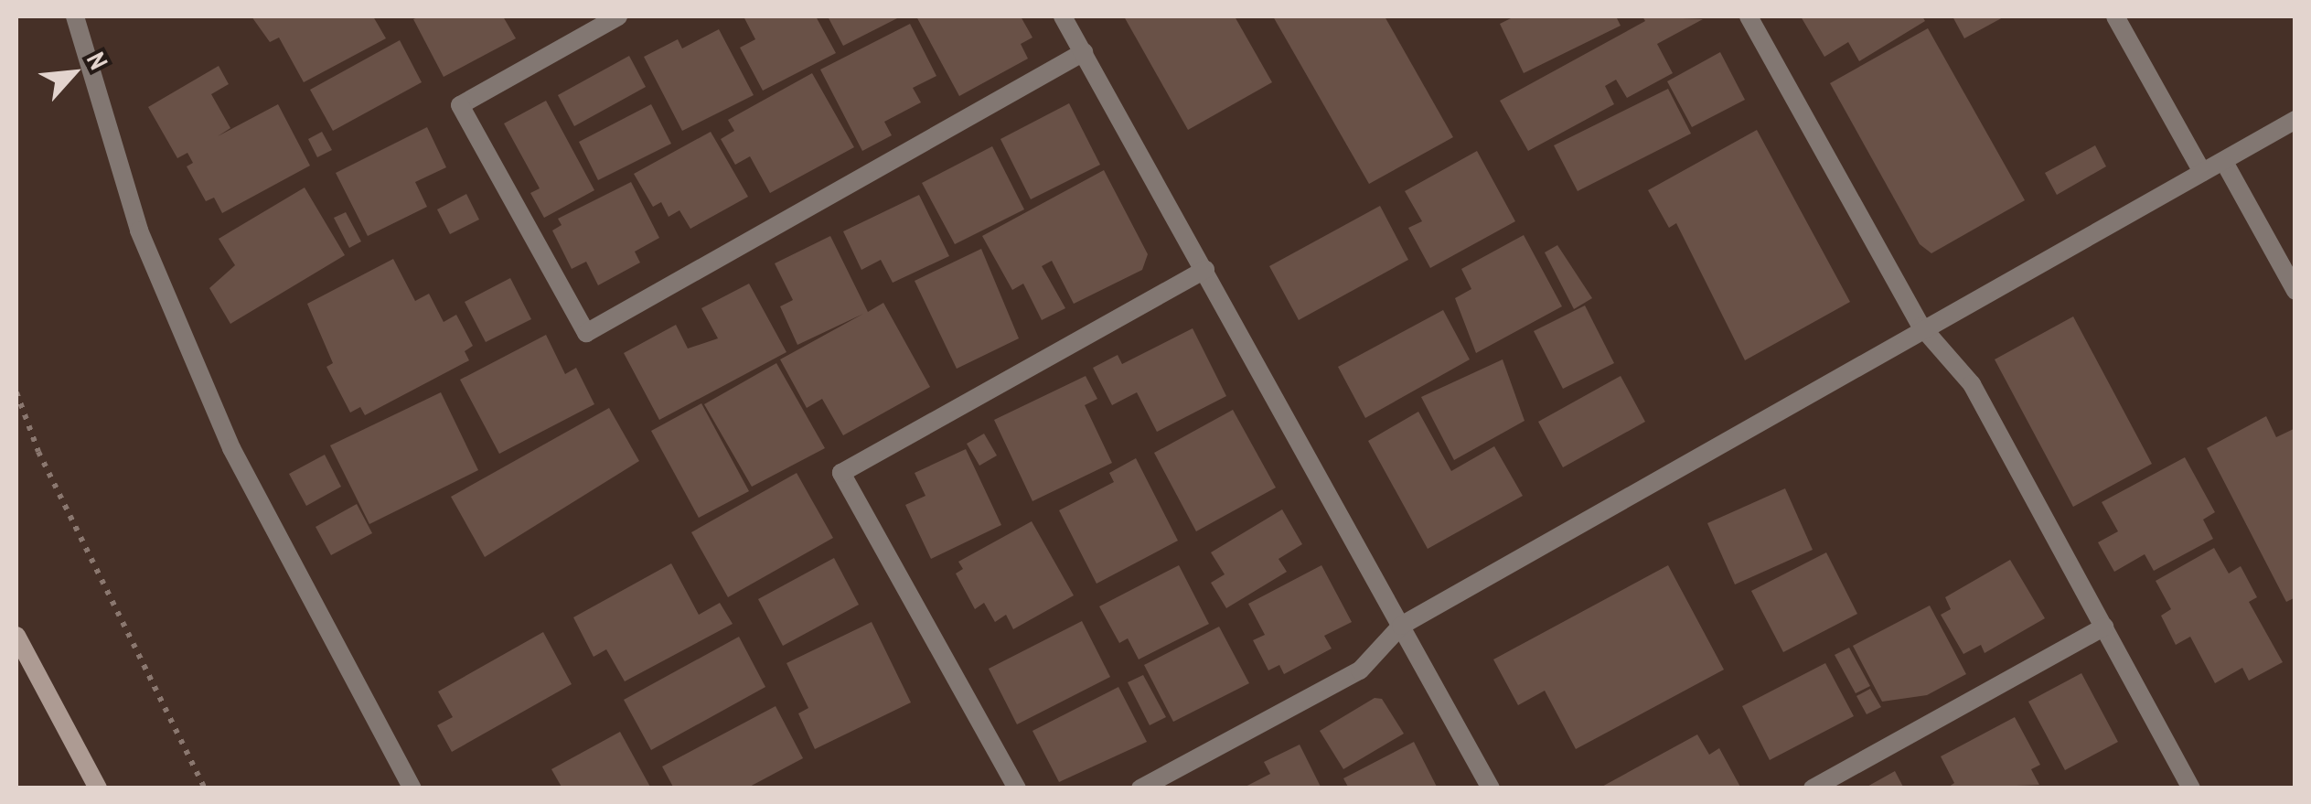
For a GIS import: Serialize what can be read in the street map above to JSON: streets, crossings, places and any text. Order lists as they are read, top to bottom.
{
  "north": "top right"
}
